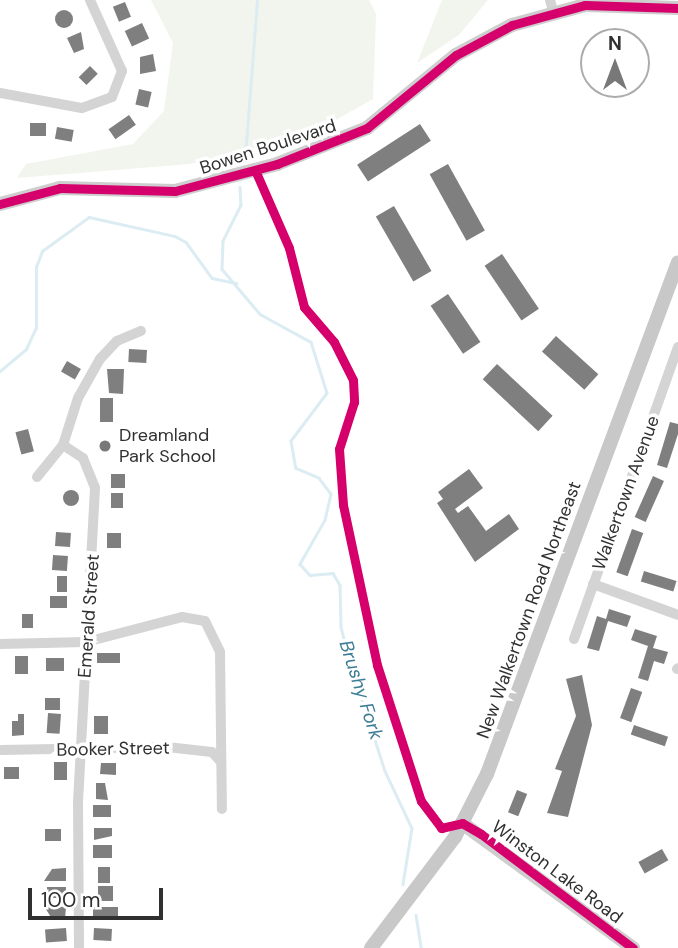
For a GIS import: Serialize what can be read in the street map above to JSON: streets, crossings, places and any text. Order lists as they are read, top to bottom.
{
  "streets": {
    "main road": ["New Walkertown Road Northeast"],
    "street": [
      "Bowen Boulevard",
      "Walkertown Avenue",
      "Emerald Street",
      "Booker Street",
      "Winston Lake Road"
    ]
  },
  "crossings": [
    ["New Walkertown Road Northeast", "Winston Lake Road"],
    ["Emerald Street", "Booker Street"]
  ],
  "water": ["Brushy Fork"],
  "places": ["Dreamland Park School"],
  "scale_bar": "100 m",
  "north": "top"
}
